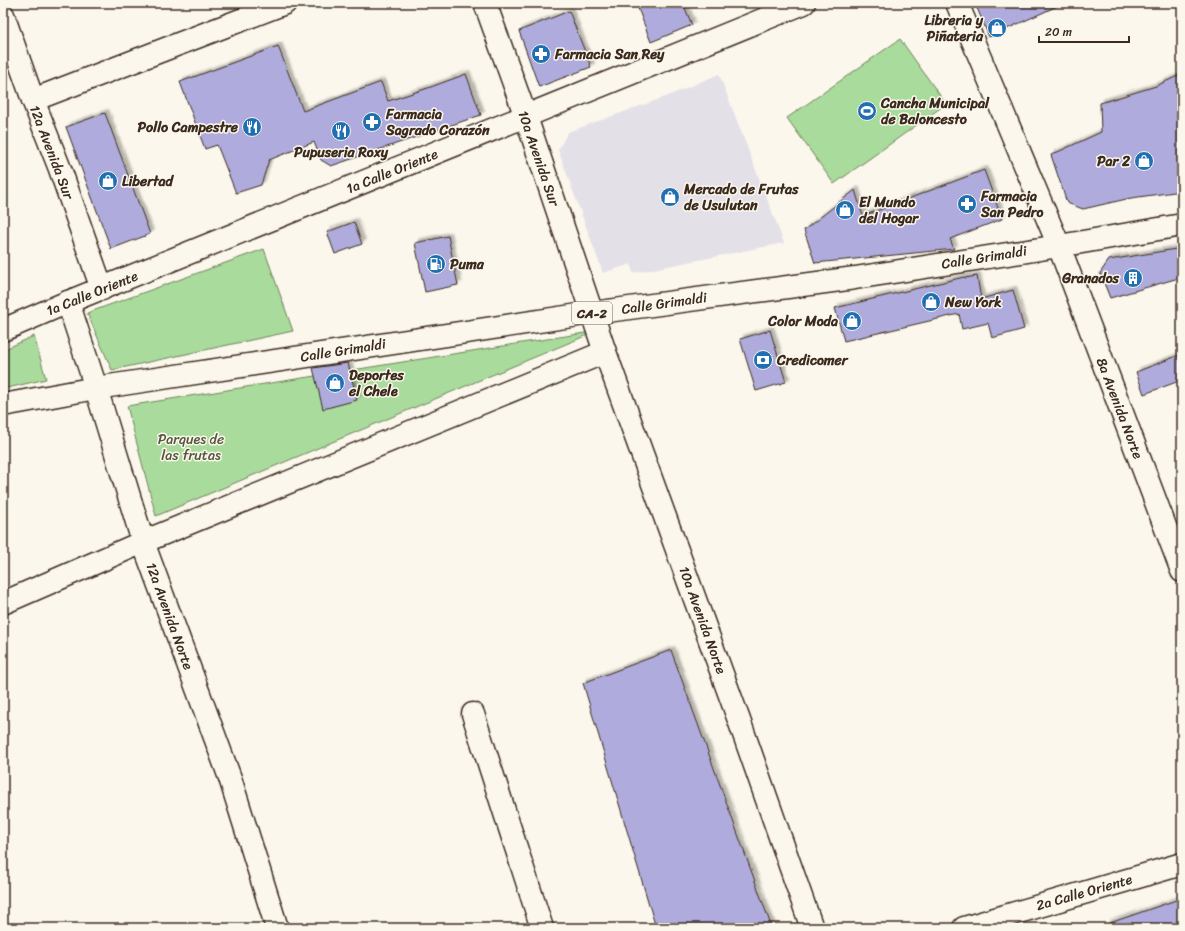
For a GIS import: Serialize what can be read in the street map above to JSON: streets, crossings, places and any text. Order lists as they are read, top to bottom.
{
  "streets": {
    "street": [
      "12a Avenida Sur",
      "10a Avenida Sur",
      "1a Calle Oriente",
      "Calle Grimaldi",
      "CA-2",
      "8a Avenida Norte",
      "12a Avenida Norte",
      "10a Avenida Norte",
      "2a Calle Oriente"
    ]
  },
  "crossings": [
    ["12a Avenida Sur", "1a Calle Oriente"],
    ["10a Avenida Sur", "1a Calle Oriente"],
    ["10a Avenida Sur", "Calle Grimaldi"],
    ["10a Avenida Sur", "10a Avenida Norte"],
    ["1a Calle Oriente", "12a Avenida Norte"],
    ["Calle Grimaldi", "8a Avenida Norte"],
    ["Calle Grimaldi", "12a Avenida Norte"],
    ["Calle Grimaldi", "10a Avenida Norte"]
  ],
  "parks": ["Parques de las frutas"],
  "places": {
    "shop": [
      "Libreria y Piñateria",
      "Par 2",
      "Libertad",
      "Mercado de Frutas de Usulutan",
      "El Mundo del Hogar",
      "New York",
      "Color Moda",
      "Deportes el Chele"
    ],
    "pharmacy": ["Farmacia San Rey", "Farmacia Sagrado Corazón", "Farmacia San Pedro"],
    "sports": ["Cancha Municipal de Baloncesto"],
    "restaurant": ["Pollo Campestre", "Pupuseria Roxy"],
    "fuel station": ["Puma"],
    "building": ["Granados"],
    "bank": ["Credicomer"]
  },
  "scale_bar": "20 m"
}
